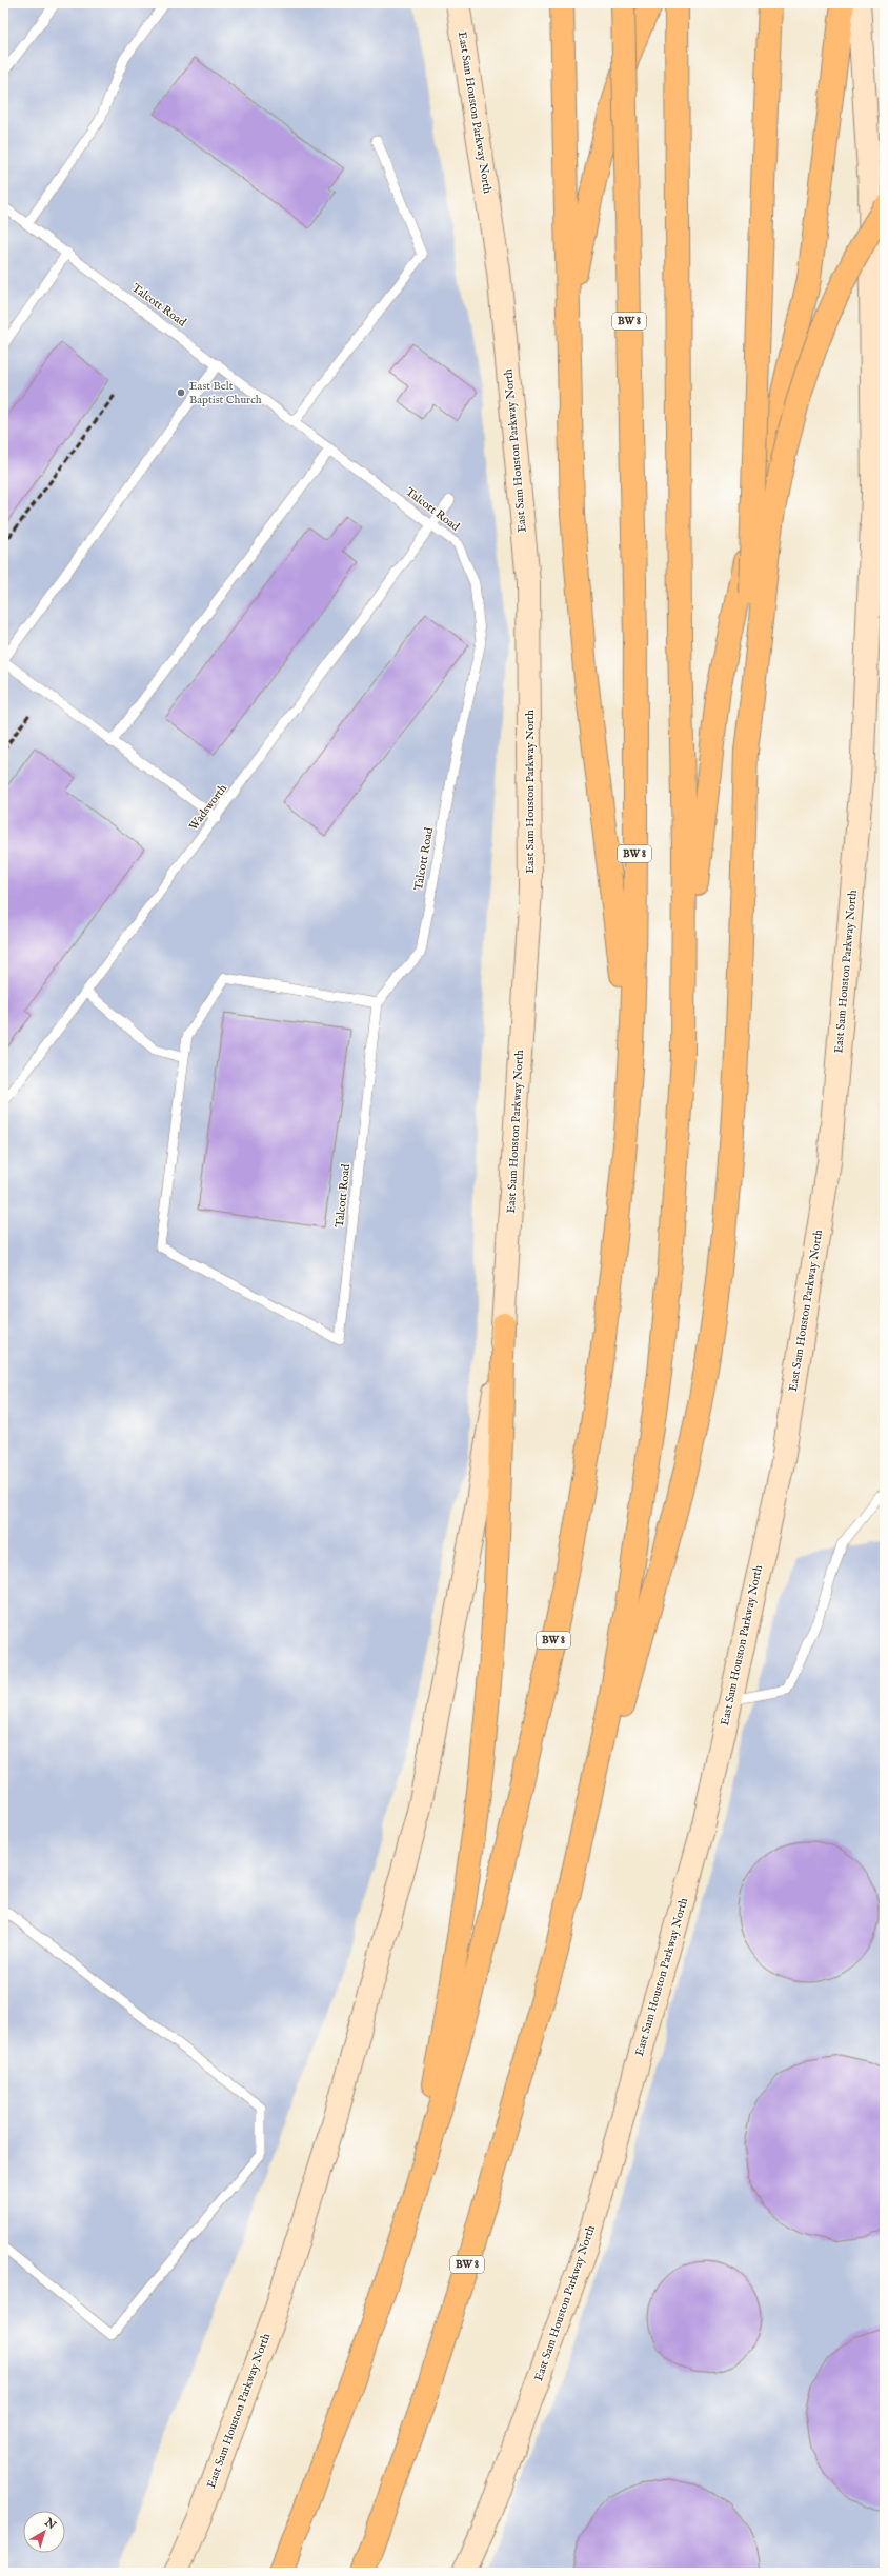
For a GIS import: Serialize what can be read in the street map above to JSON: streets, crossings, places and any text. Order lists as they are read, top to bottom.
{
  "streets": {
    "highway": ["BW 8"],
    "main road": ["East Sam Houston Parkway North"],
    "lane": ["Talcott Road", "Wadsworth"]
  },
  "crossings": [
    ["Talcott Road", "Wadsworth"]
  ],
  "places": ["East Belt Baptist Church"],
  "north": "top right"
}
